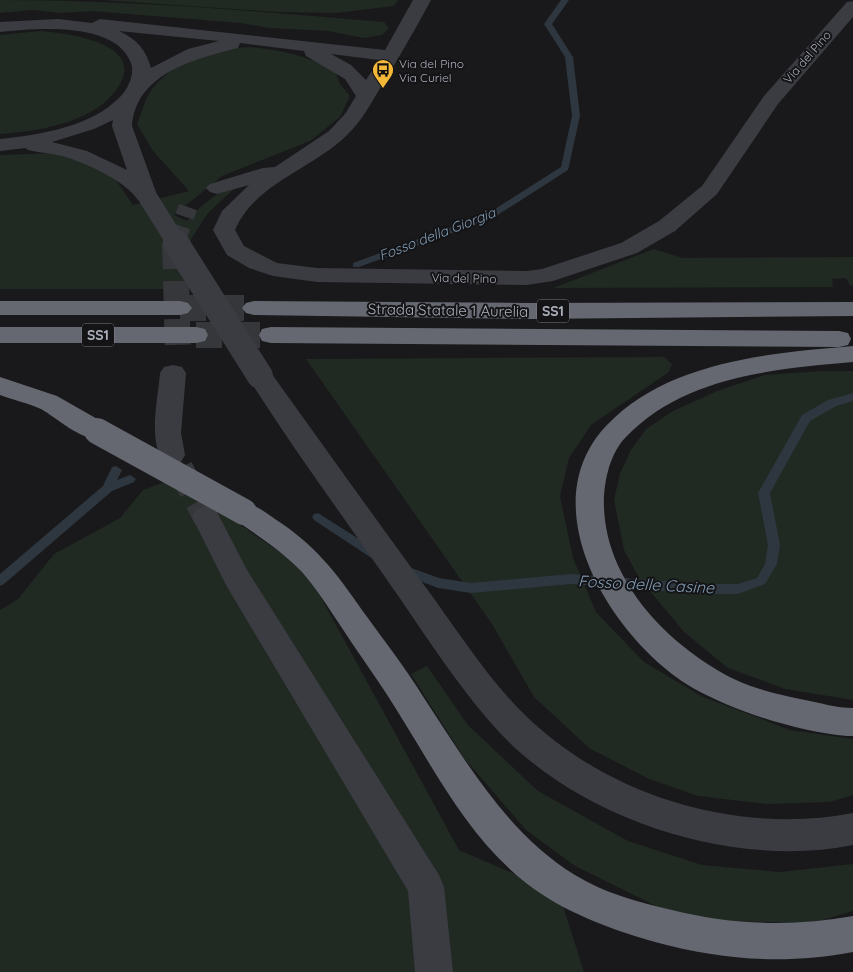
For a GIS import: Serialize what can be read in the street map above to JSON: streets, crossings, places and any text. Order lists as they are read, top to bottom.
{
  "streets": {
    "highway": ["Strada Statale 1 Aurelia", "SS1"],
    "street": ["Via del Pino"]
  },
  "water": ["Fosso della Giorgia", "Fosso delle Casine"],
  "places": {
    "bus stop": ["Via del Pino Via Curiel"]
  }
}
